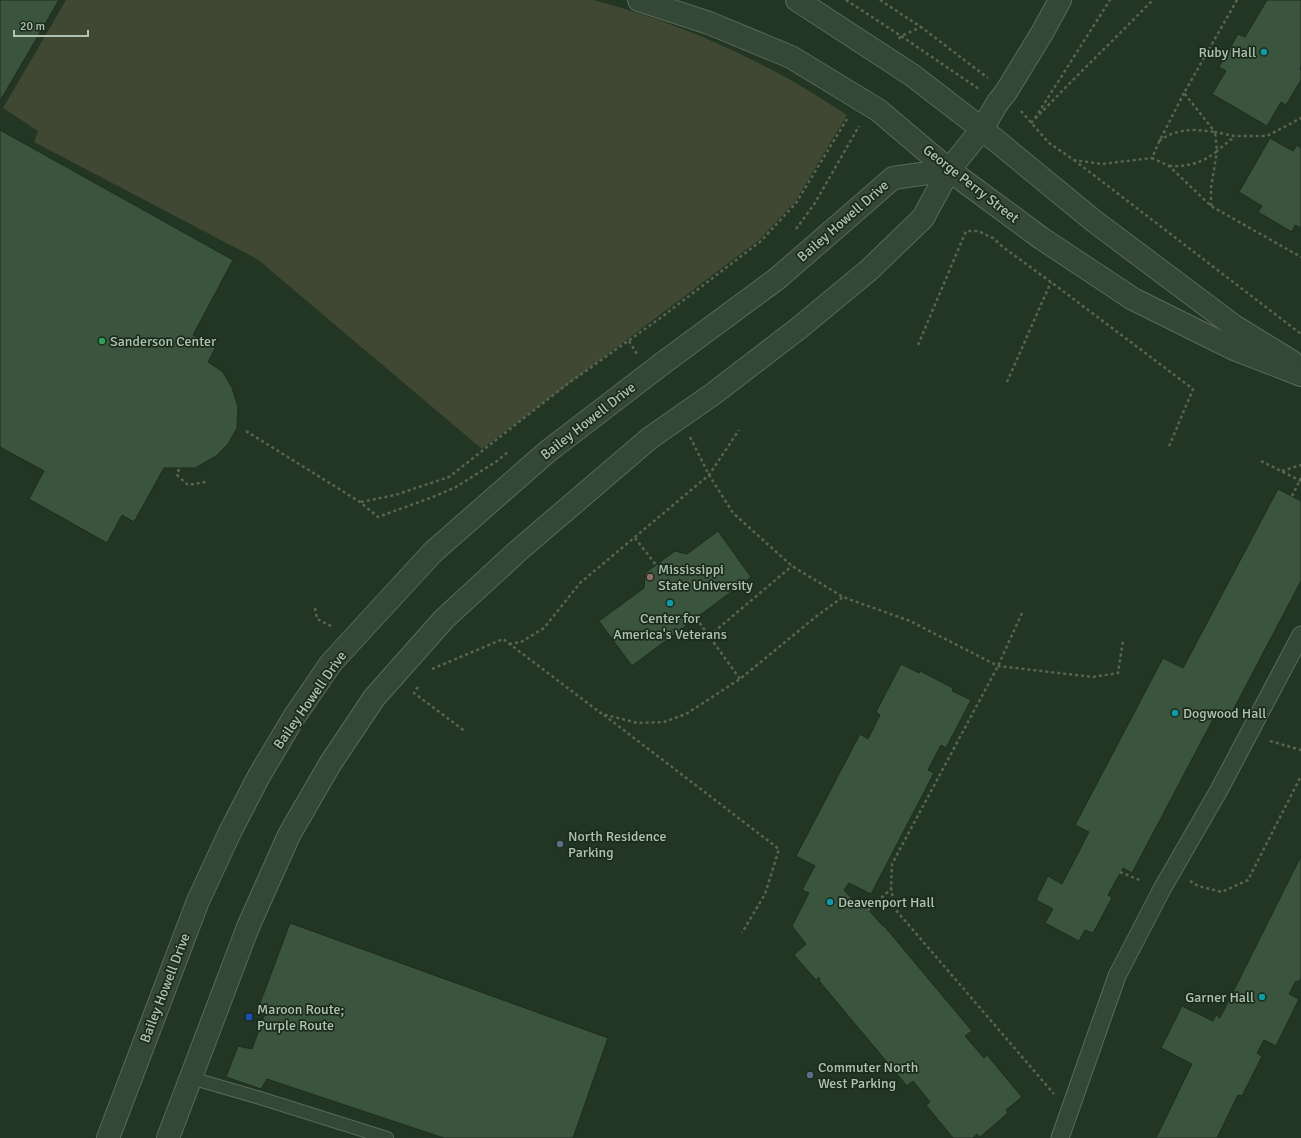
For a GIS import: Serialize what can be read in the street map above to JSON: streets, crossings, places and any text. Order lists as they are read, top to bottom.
{
  "streets": {
    "street": ["George Perry Street", "Bailey Howell Drive"]
  },
  "crossings": [
    ["George Perry Street", "Bailey Howell Drive"]
  ],
  "places": {
    "other": [
      "Ruby Hall",
      "Sanderson Center",
      "Mississippi State University",
      "Center for America's Veterans",
      "Dogwood Hall",
      "North Residence Parking",
      "Deavenport Hall",
      "Garner Hall",
      "Commuter North West Parking"
    ],
    "transit": ["Maroon Route; Purple Route"]
  },
  "scale_bar": "20 m"
}
